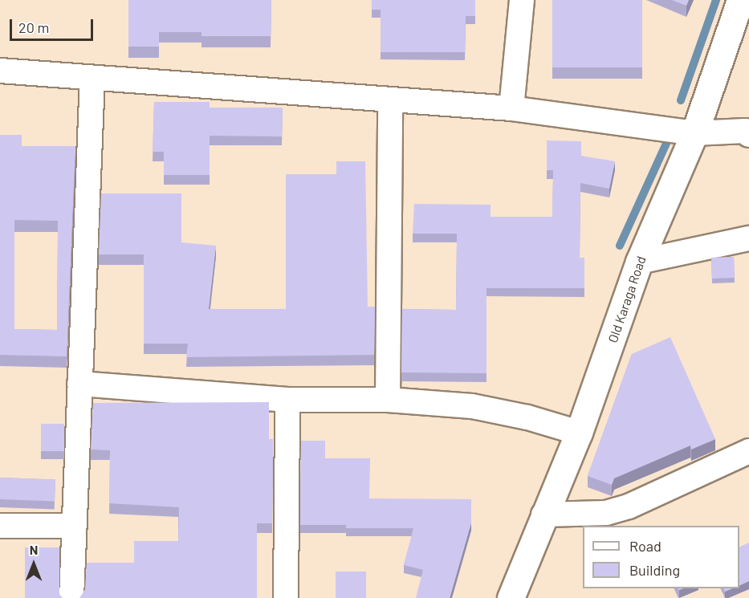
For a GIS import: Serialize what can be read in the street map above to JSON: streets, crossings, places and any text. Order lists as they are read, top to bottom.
{
  "streets": {
    "street": ["Old Karaga Road"]
  },
  "legend": ["Road", "Building"],
  "scale_bar": "20 m",
  "north": "top"
}
